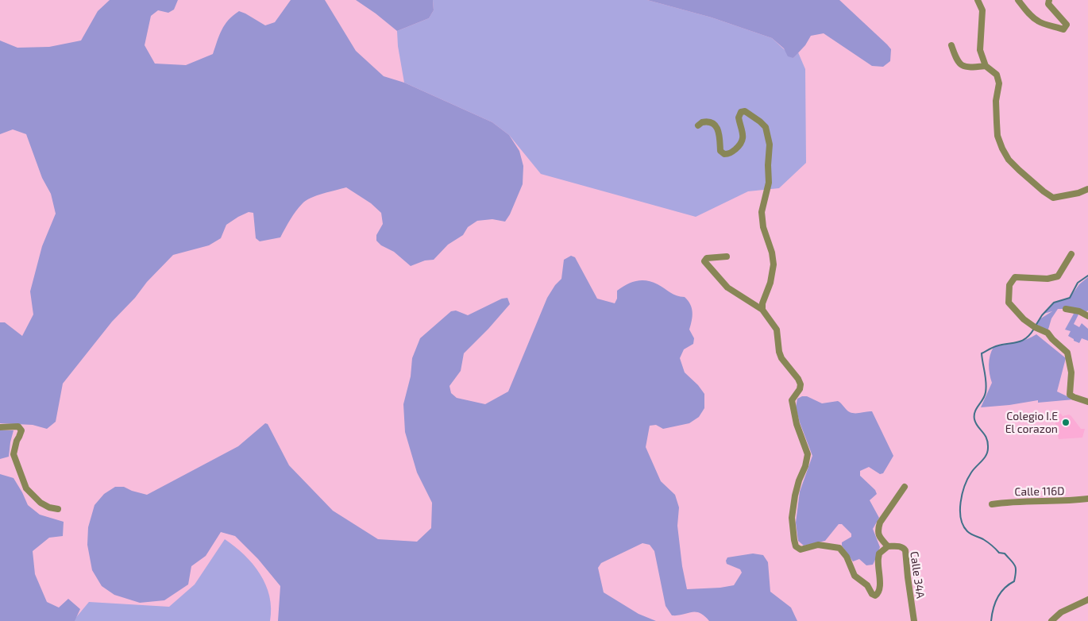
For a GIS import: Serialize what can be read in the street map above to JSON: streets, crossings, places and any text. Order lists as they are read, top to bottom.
{
  "streets": {
    "street": ["Calle 116D", "Calle 34A"]
  },
  "places": ["Colegio I.E El corazon"]
}
